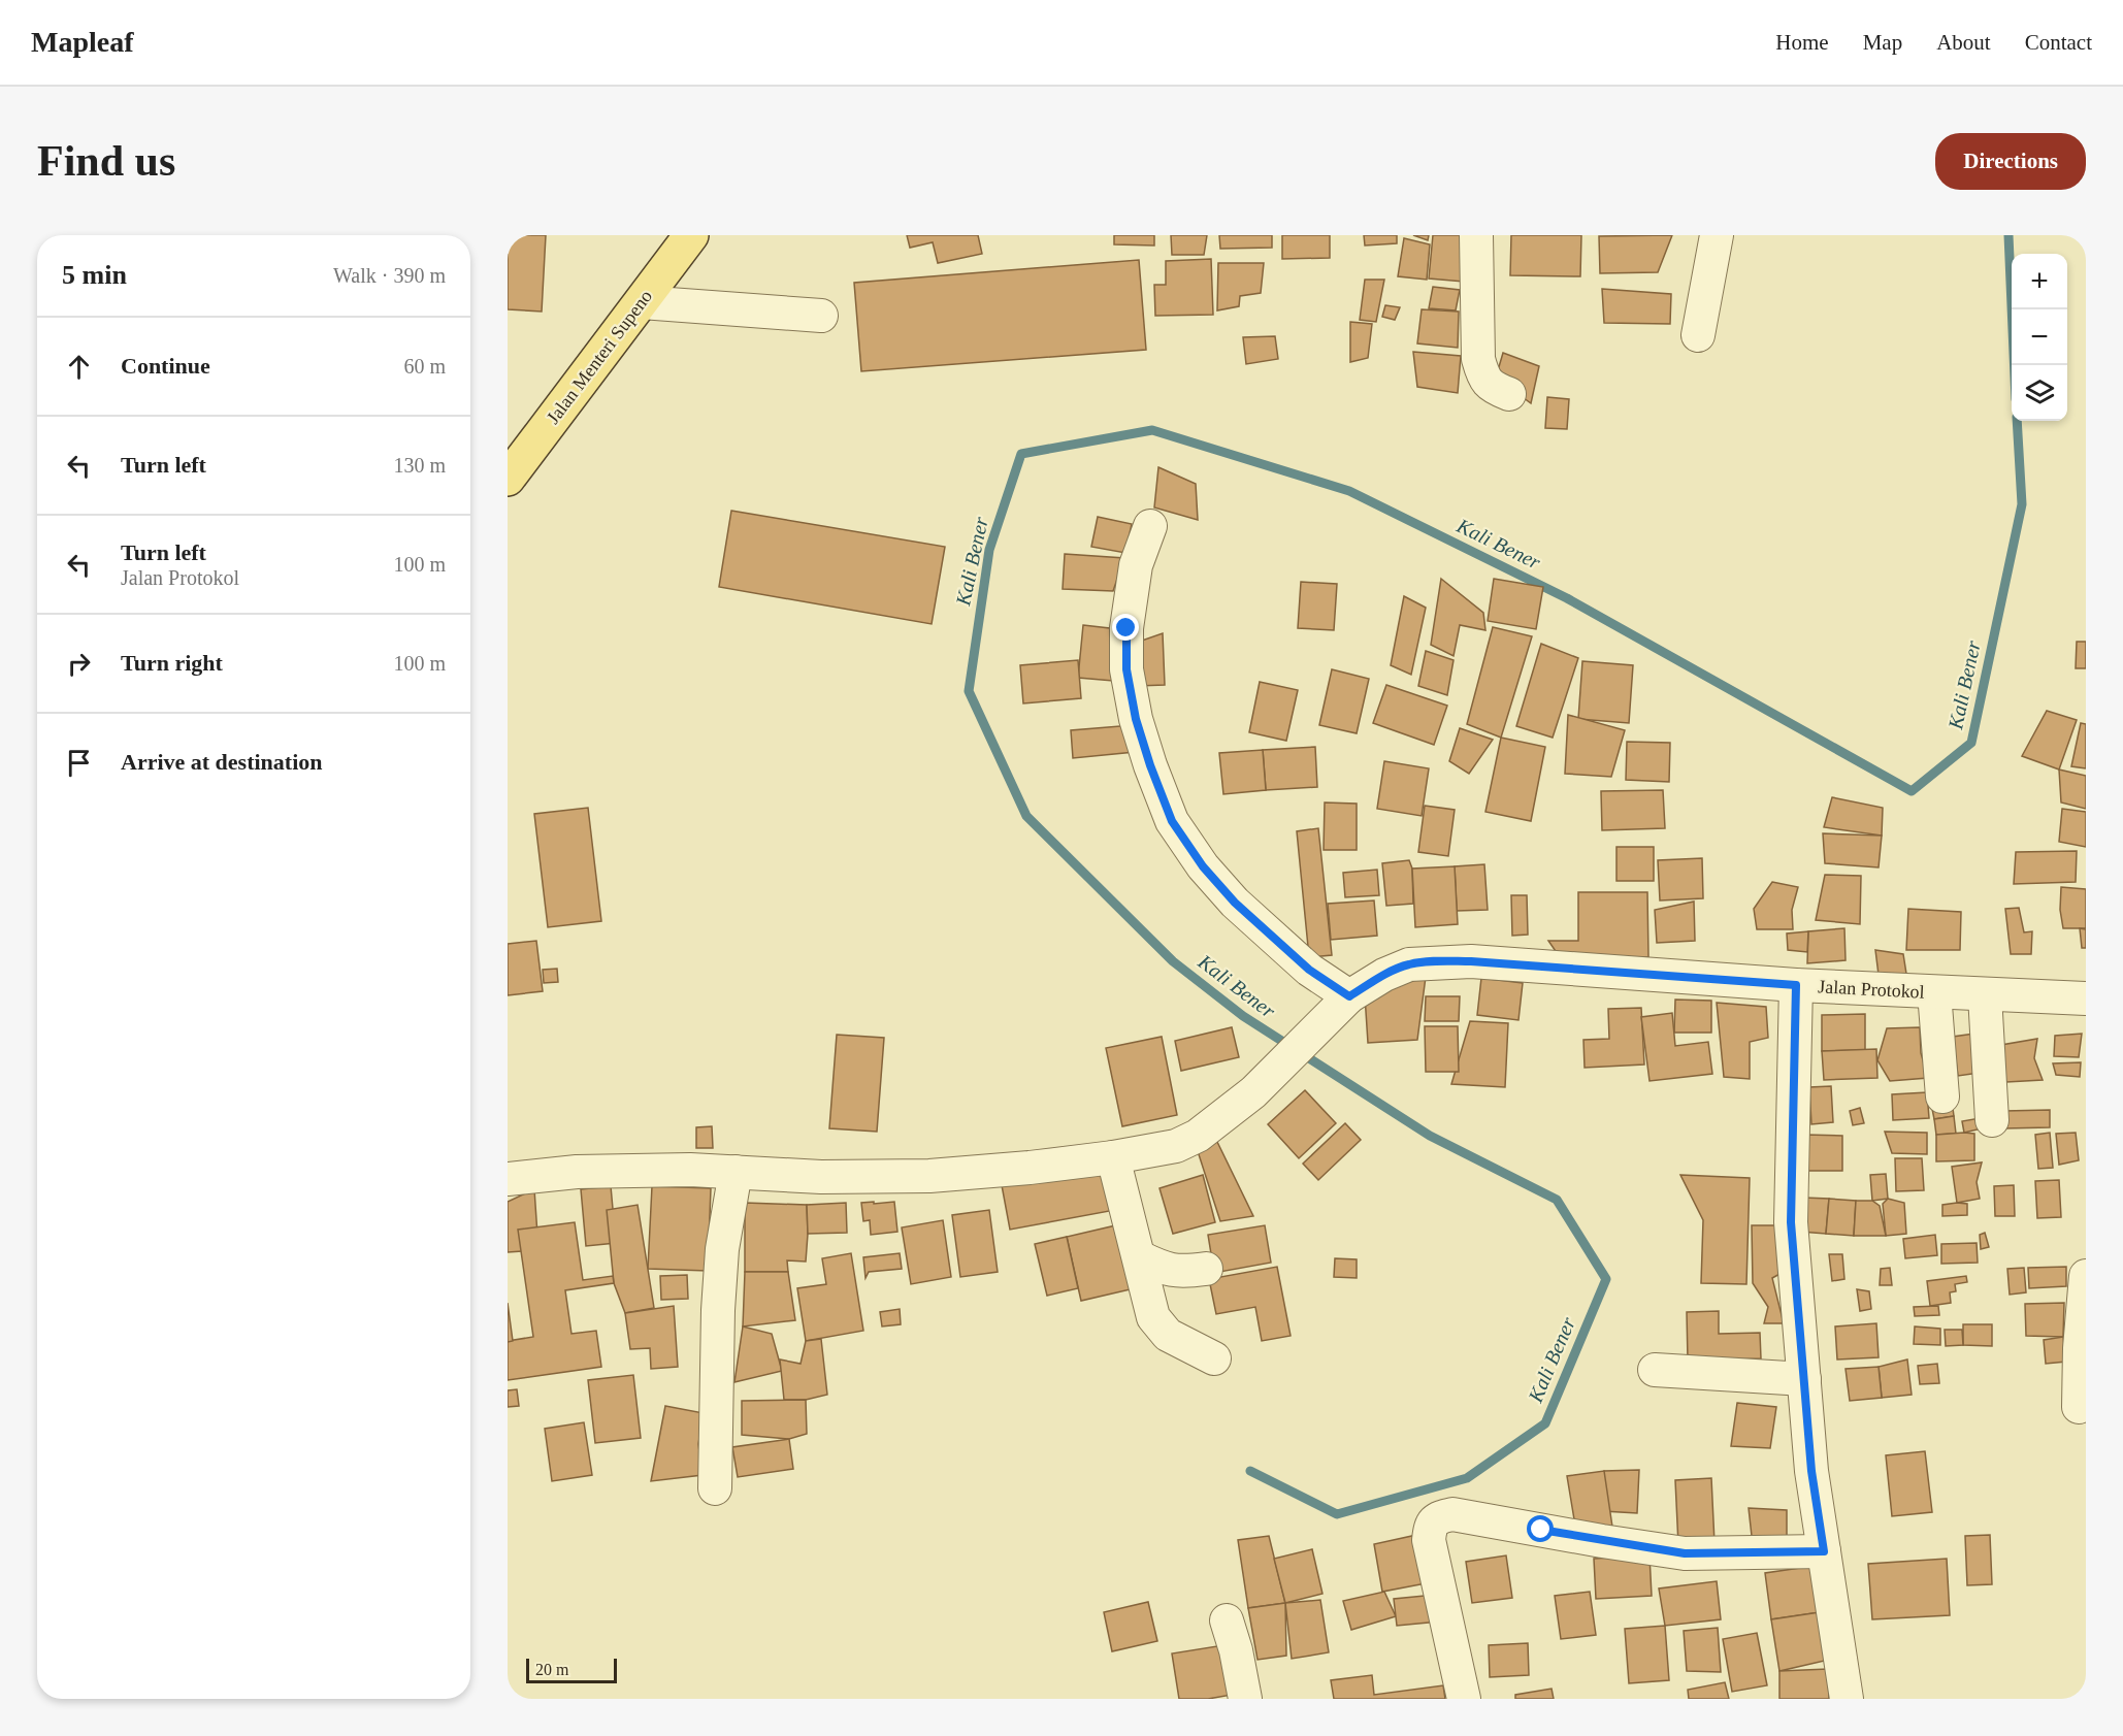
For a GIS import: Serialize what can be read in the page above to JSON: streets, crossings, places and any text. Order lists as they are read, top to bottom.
{
  "streets": {
    "main road": ["Jalan Menteri Supeno"],
    "street": ["Jalan Protokol"]
  },
  "water": ["Kali Bener"],
  "scale_bar": "20 m",
  "page": {
    "header": "Mapleaf",
    "nav": [
      "Home",
      "Map",
      "About",
      "Contact"
    ],
    "buttons": "Directions",
    "title": "Find us",
    "heading": ["5 min", "Walk · 390 m"],
    "map_buttons": ["+", "−"],
    "list": [
      ["Continue", "60 m"],
      ["Turn left", "130 m"],
      ["Turn left", "Jalan Protokol", "100 m"],
      ["Turn right", "100 m"],
      "Arrive at destination"
    ],
    "scale": "20 m"
  }
}
